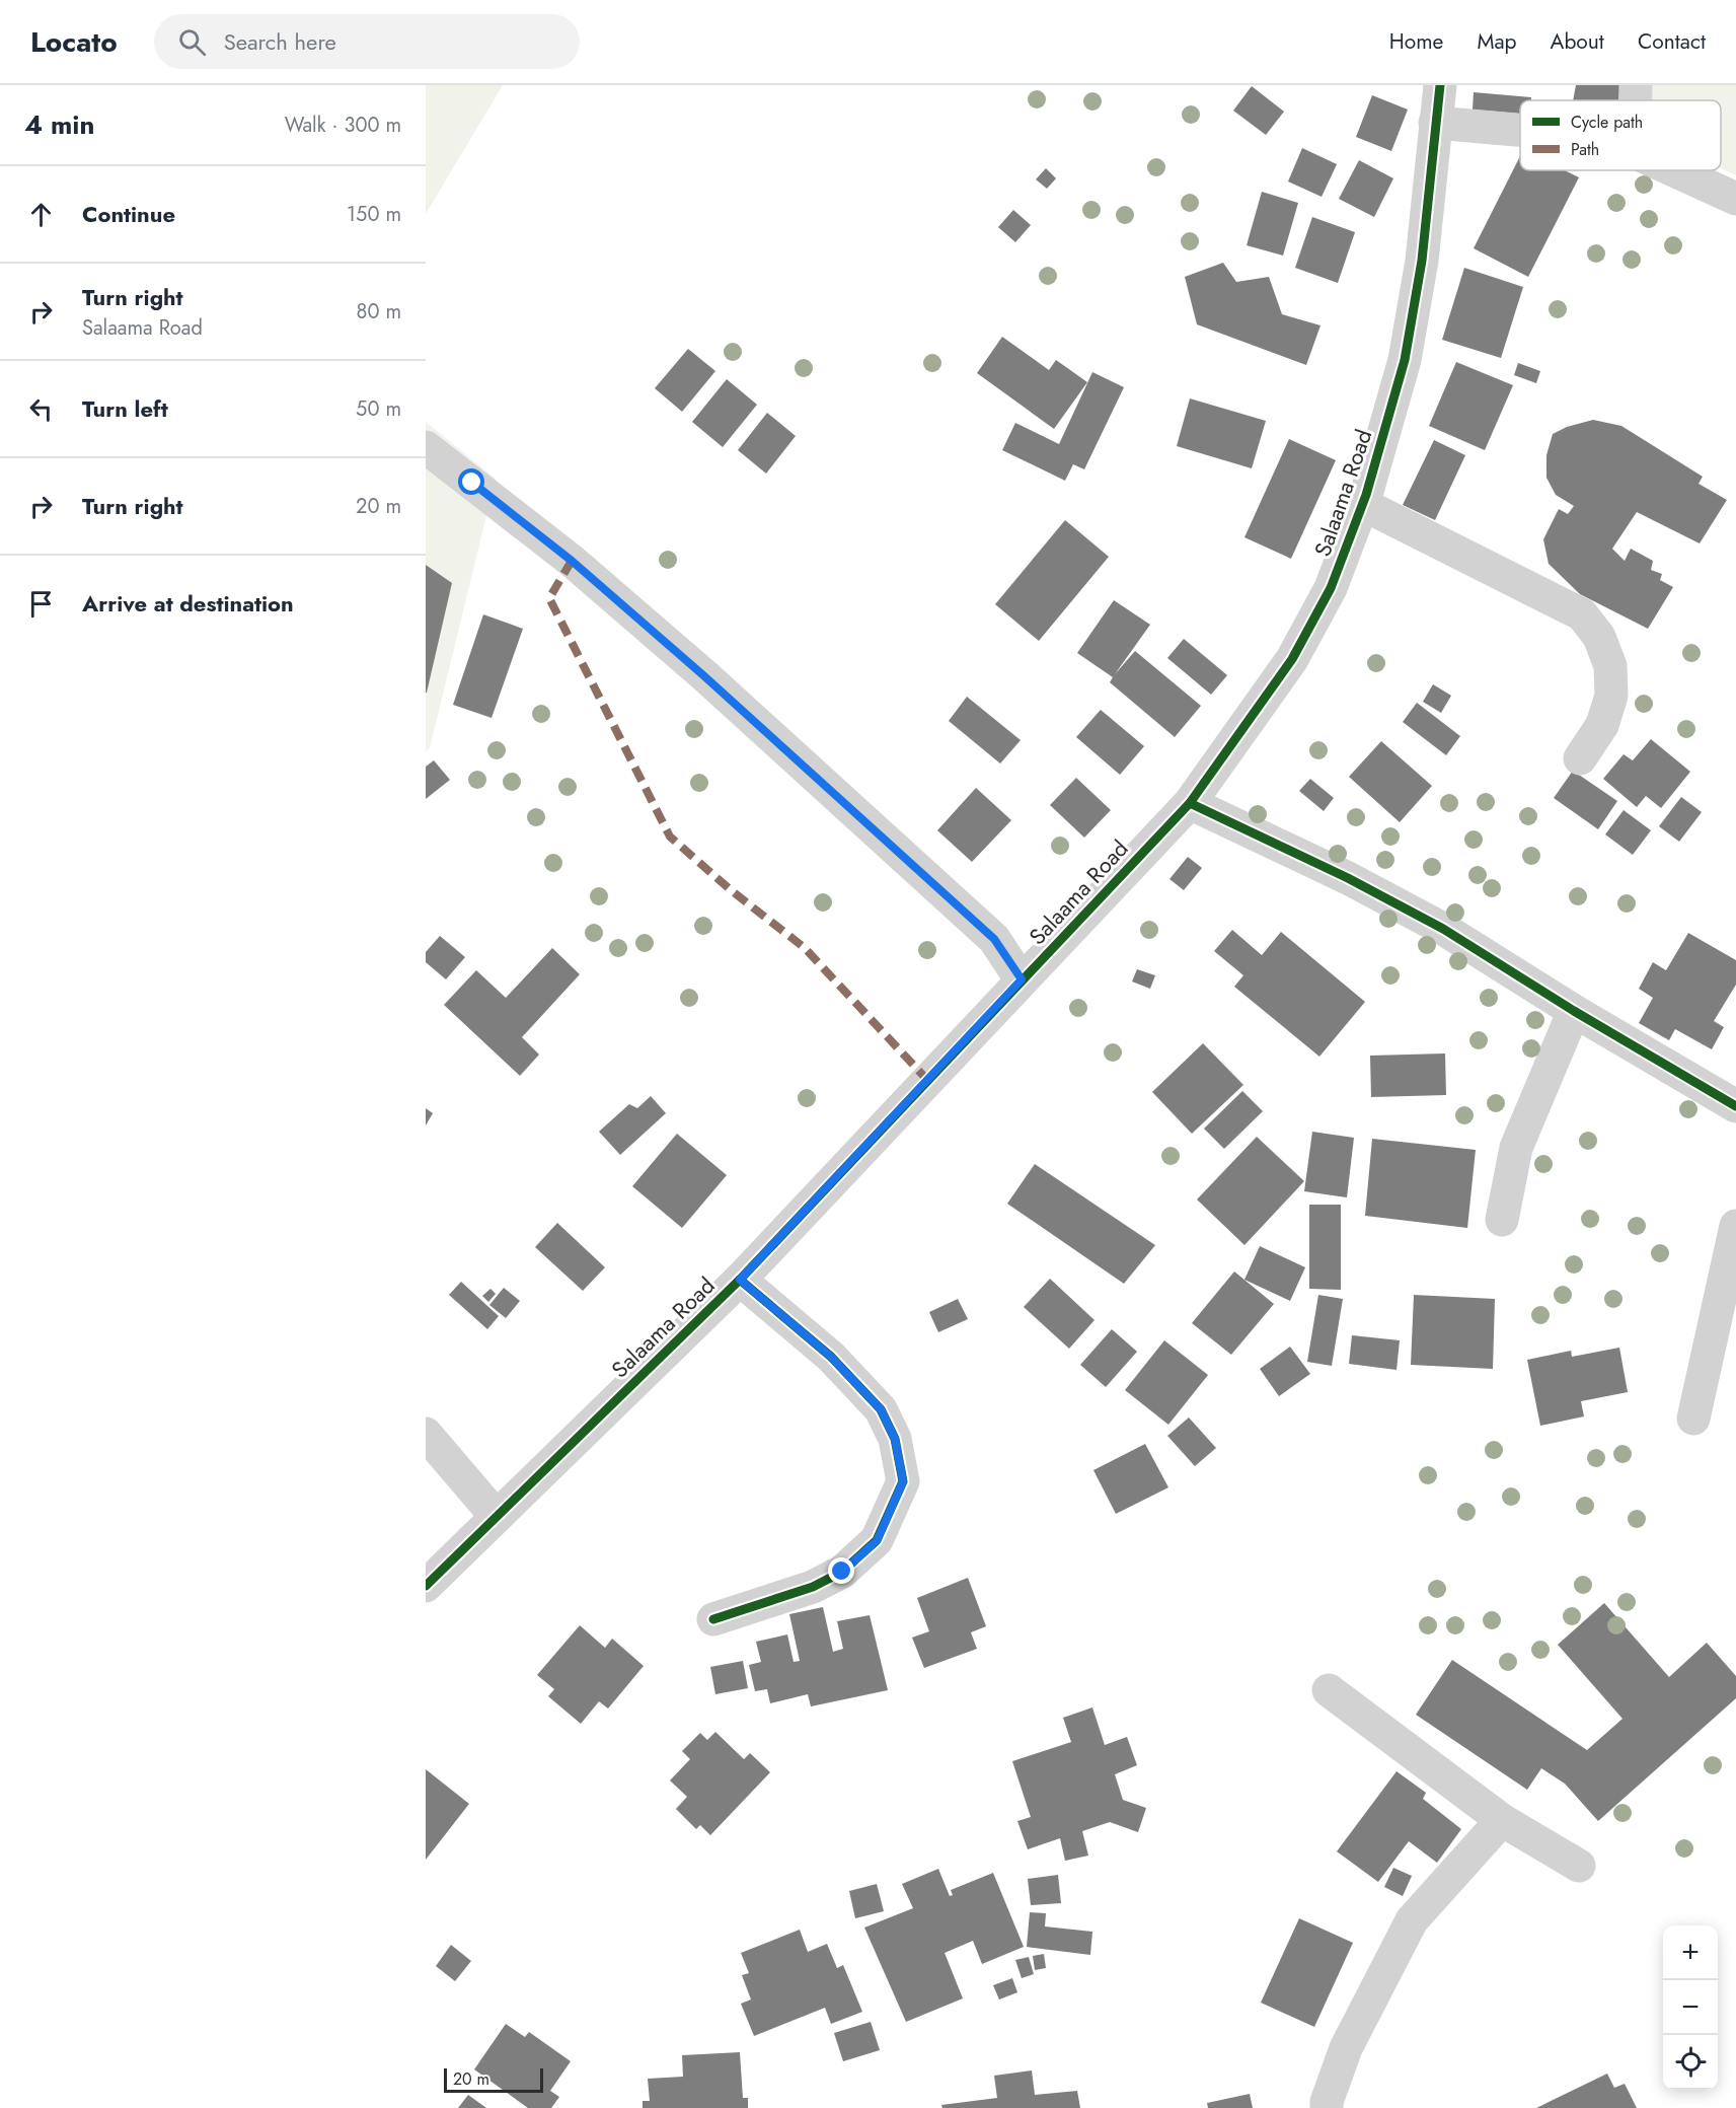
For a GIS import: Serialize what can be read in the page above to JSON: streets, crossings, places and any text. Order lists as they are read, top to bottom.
{
  "streets": {
    "street": ["Salaama Road"]
  },
  "legend": ["Cycle path", "Path"],
  "scale_bar": "20 m",
  "page": {
    "header": "Locato",
    "search": "Search here",
    "nav": [
      "Home",
      "Map",
      "About",
      "Contact"
    ],
    "heading": ["4 min", "Walk · 300 m"],
    "list": [
      ["Continue", "150 m"],
      ["Turn right", "Salaama Road", "80 m"],
      ["Turn left", "50 m"],
      ["Turn right", "20 m"],
      "Arrive at destination"
    ],
    "map_buttons": ["+", "−"],
    "scale": "20 m"
  }
}
